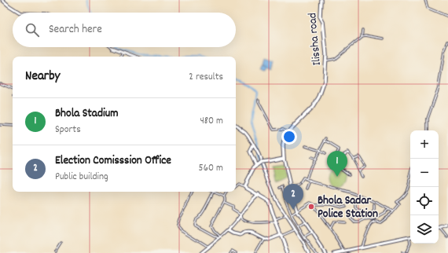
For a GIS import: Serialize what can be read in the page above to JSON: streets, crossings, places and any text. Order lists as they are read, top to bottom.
{
  "streets": {
    "main road": ["Ilissha road"]
  },
  "places": ["Bhola Sadar Police Station"],
  "page": {
    "search": "Search here",
    "heading": ["Nearby", "2 results"],
    "list": [
      {
        "mark": "1",
        "name": "Bhola Stadium",
        "note": "Sports",
        "value": "480 m"
      },
      {
        "mark": "2",
        "name": "Election Comisssion Office",
        "note": "Public building",
        "value": "560 m"
      }
    ],
    "map_buttons": ["+", "−"],
    "pins": ["1", "2"]
  }
}
